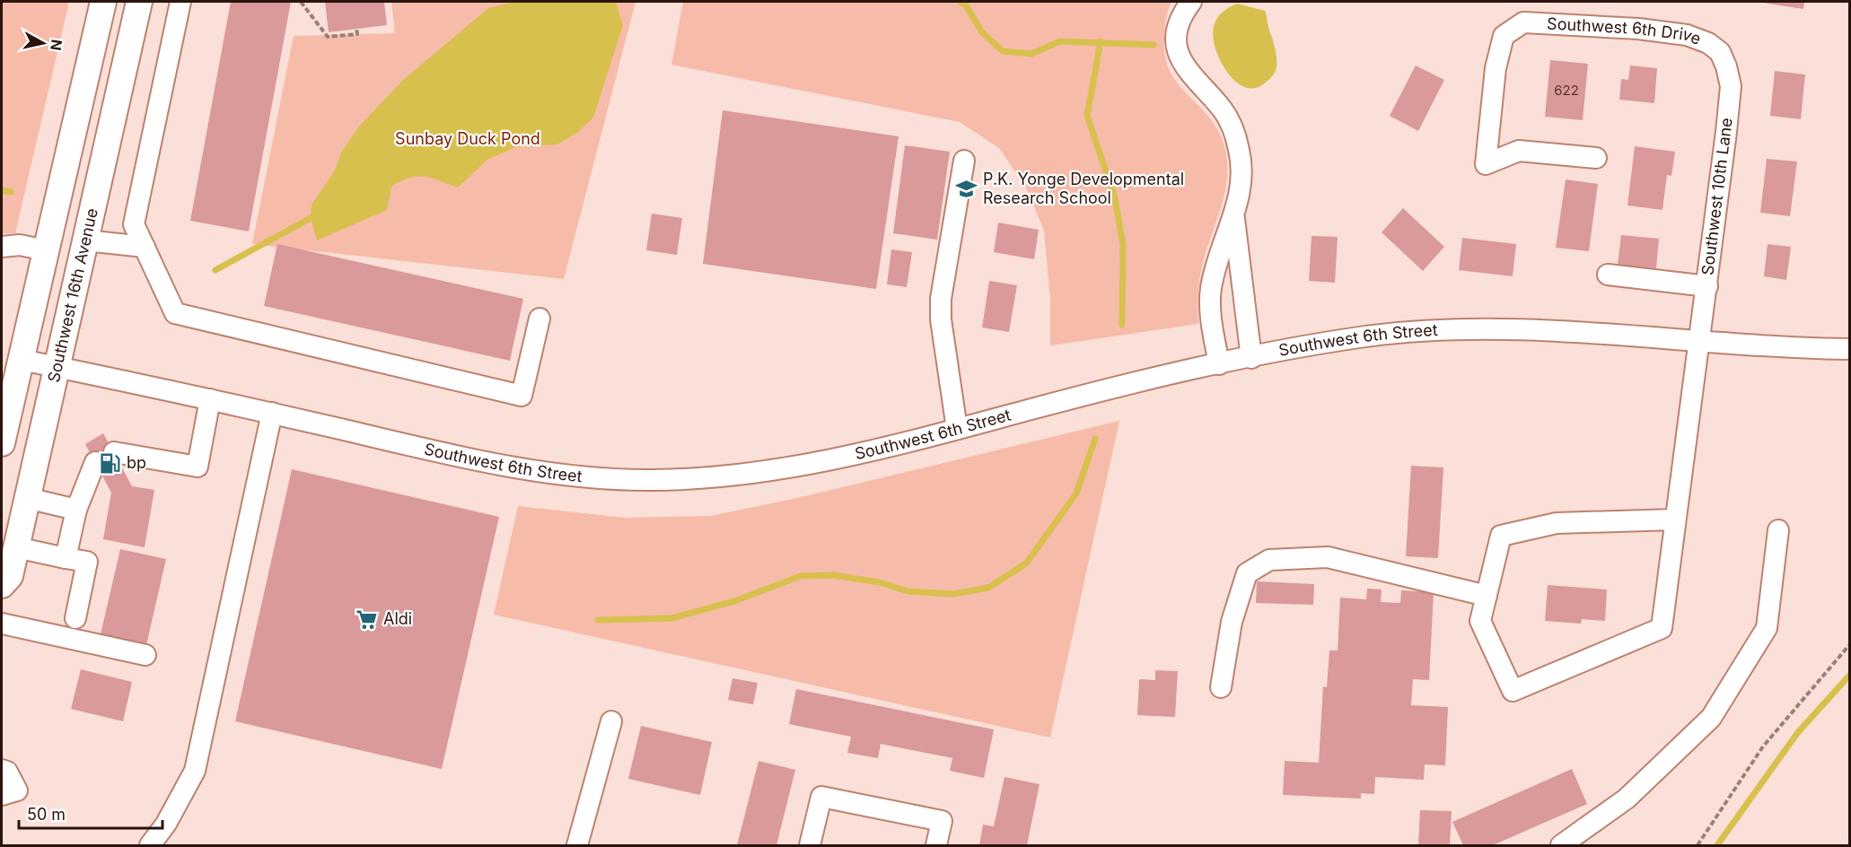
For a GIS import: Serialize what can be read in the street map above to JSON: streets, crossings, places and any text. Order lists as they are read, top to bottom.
{
  "streets": {
    "main road": ["Southwest 16th Avenue"],
    "street": ["Southwest 6th Drive", "Southwest 10th Lane", "Southwest 6th Street"]
  },
  "crossings": [
    ["Southwest 6th Drive", "Southwest 10th Lane"],
    ["Southwest 10th Lane", "Southwest 6th Street"],
    ["Southwest 16th Avenue", "Southwest 6th Street"]
  ],
  "parks": ["Sunbay Duck Pond"],
  "places": {
    "school or university": ["P.K. Yonge Developmental Research School"],
    "fuel station": ["bp"],
    "supermarket": ["Aldi"]
  },
  "house_numbers": ["622"],
  "scale_bar": "50 m",
  "north": "right"
}
